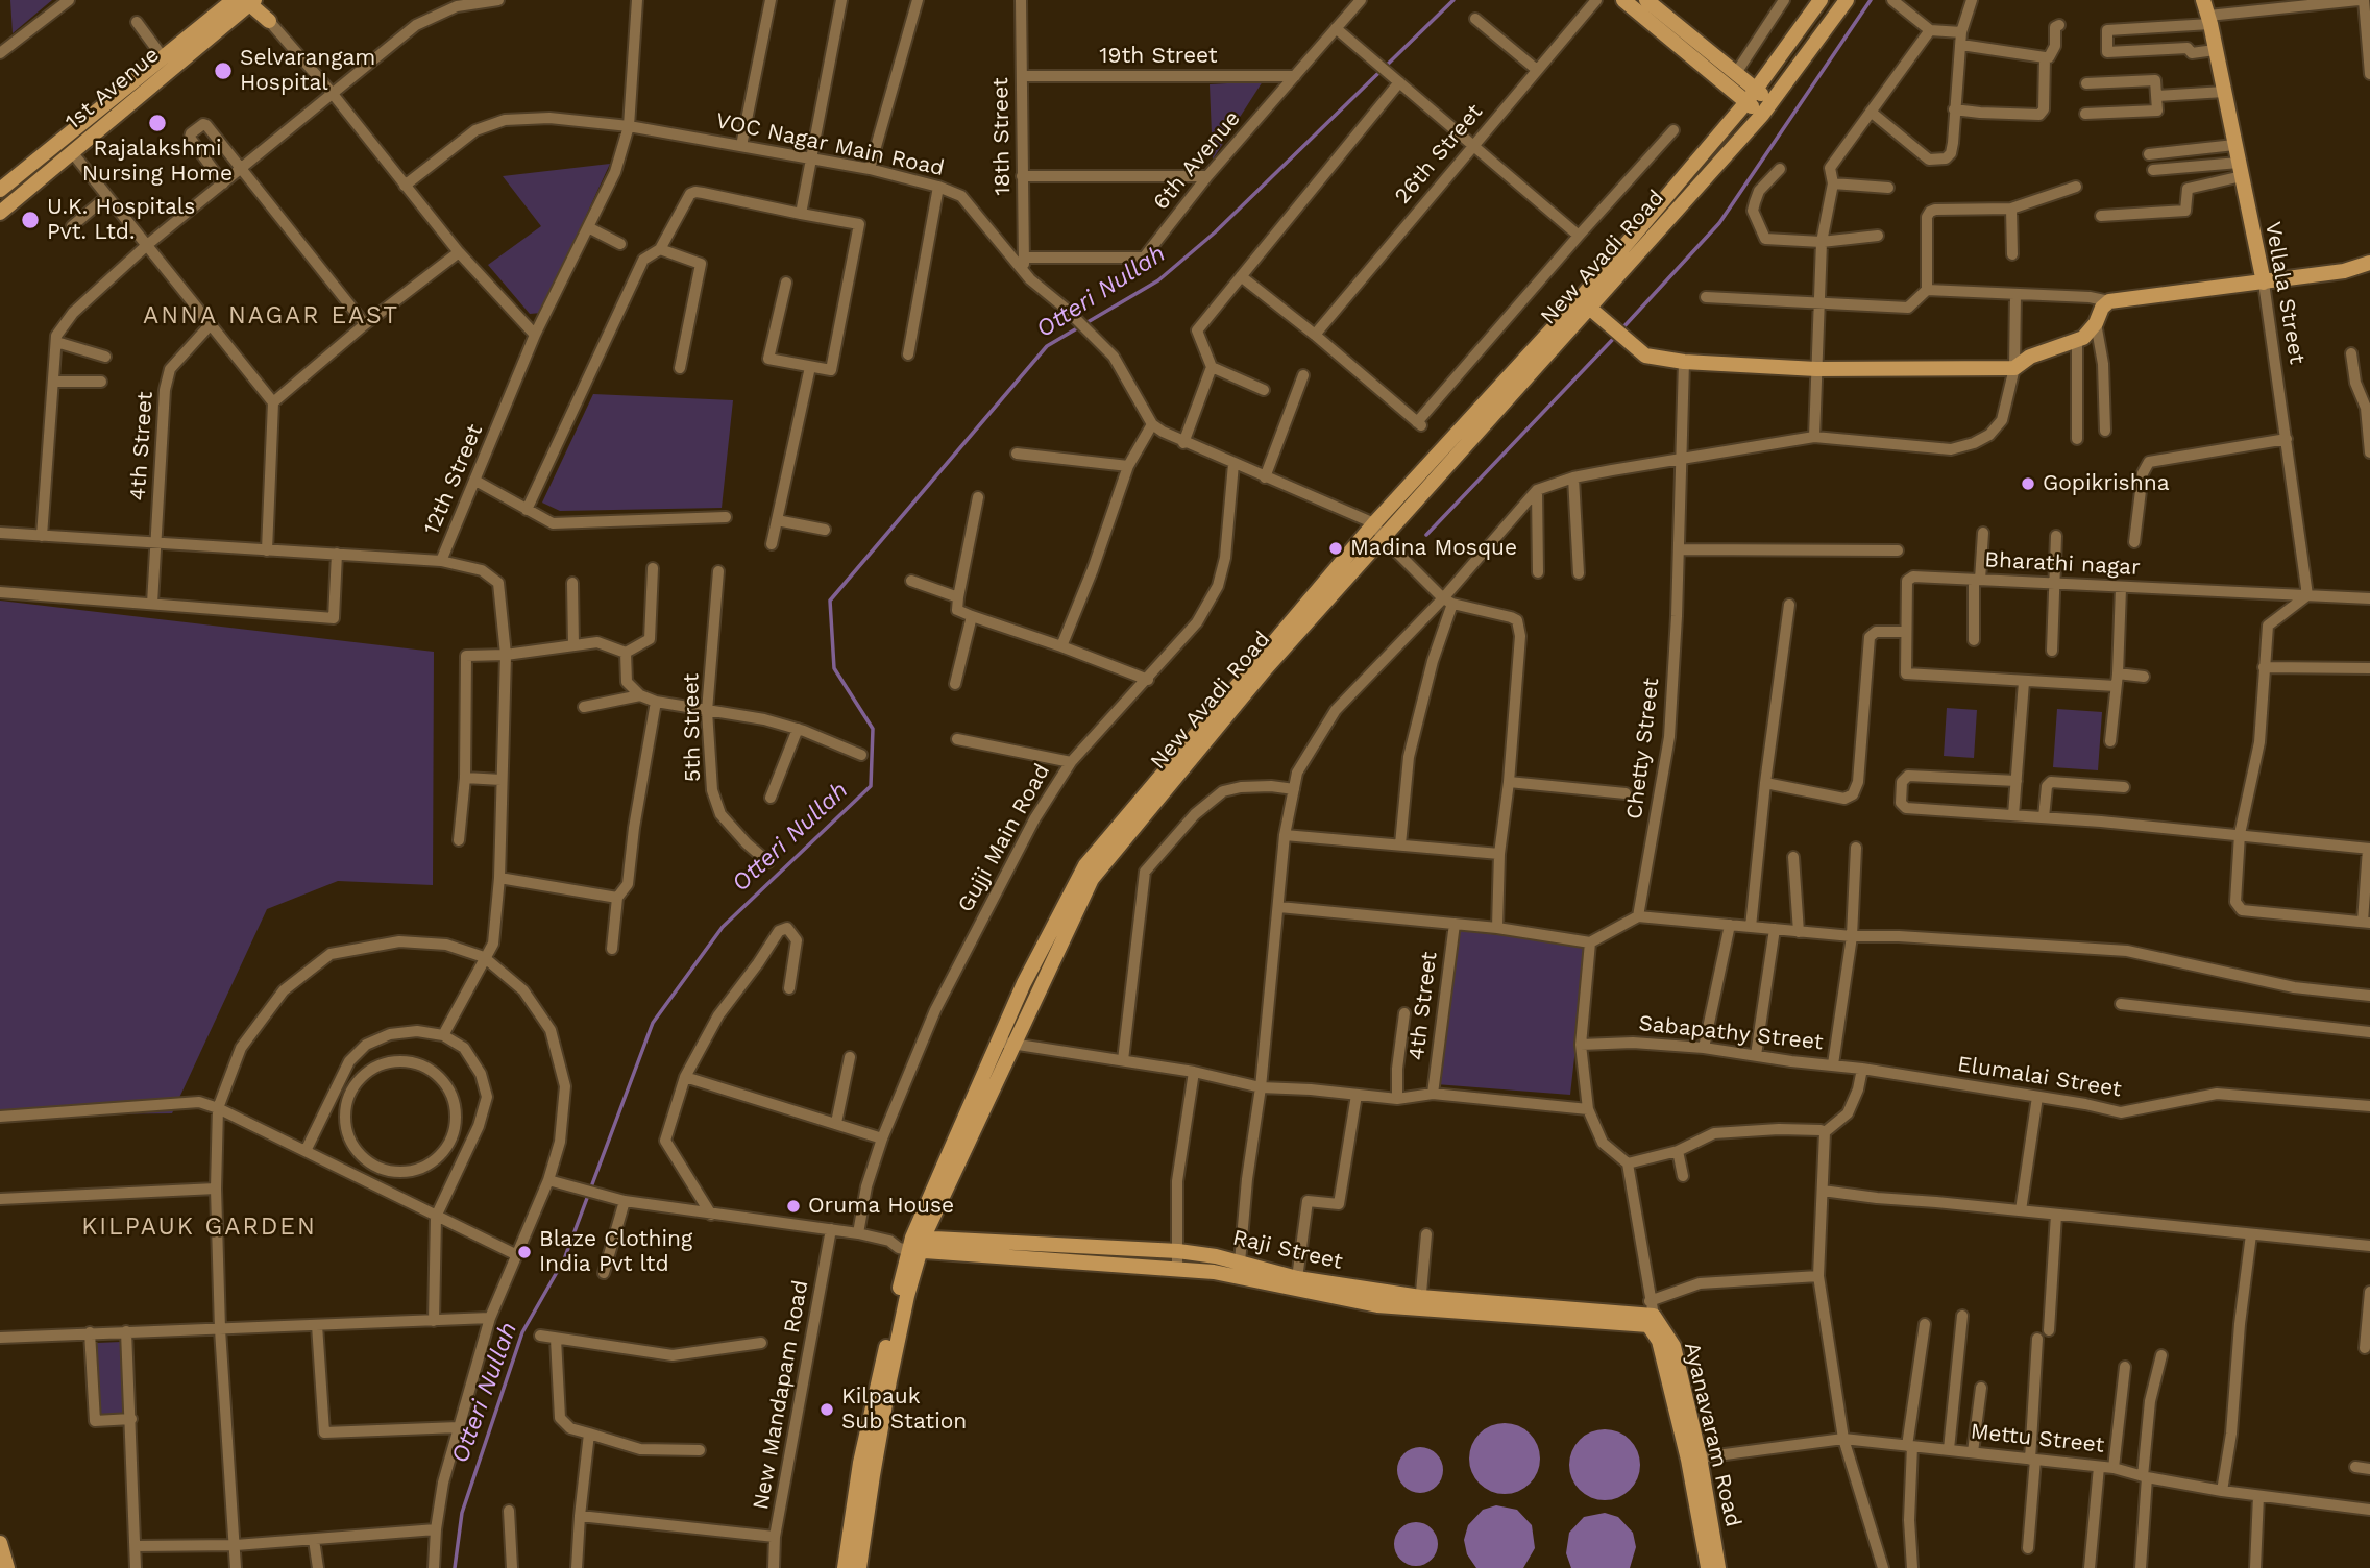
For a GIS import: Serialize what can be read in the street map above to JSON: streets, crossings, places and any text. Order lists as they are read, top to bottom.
{
  "streets": {
    "main road": [
      "1st Avenue",
      "New Avadi Road",
      "Vellala Street",
      "Raji Street",
      "Ayanavaram Road"
    ],
    "street": [
      "19th Street",
      "18th Street",
      "VOC Nagar Main Road",
      "26th Street",
      "6th Avenue",
      "4th Street",
      "12th Street",
      "Bharathi nagar",
      "5th Street",
      "Chetty Street",
      "Gujji Main Road",
      "Sabapathy Street",
      "Elumalai Street",
      "New Mandapam Road",
      "Mettu Street"
    ]
  },
  "crossings": [
    ["19th Street", "18th Street"],
    ["19th Street", "6th Avenue"],
    ["18th Street", "VOC Nagar Main Road"],
    ["18th Street", "6th Avenue"],
    ["VOC Nagar Main Road", "New Avadi Road"],
    ["VOC Nagar Main Road", "12th Street"],
    ["VOC Nagar Main Road", "Gujji Main Road"],
    ["New Avadi Road", "Raji Street"],
    ["Vellala Street", "Bharathi nagar"],
    ["4th Street", "12th Street"],
    ["Sabapathy Street", "Elumalai Street"],
    ["Raji Street", "Ayanavaram Road"],
    ["Ayanavaram Road", "Mettu Street"]
  ],
  "districts": ["ANNA NAGAR EAST", "KILPAUK GARDEN"],
  "water": ["Otteri Nullah"],
  "places": [
    "Selvarangam Hospital",
    "Rajalakshmi Nursing Home",
    "U.K. Hospitals Pvt. Ltd.",
    "Gopikrishna",
    "Madina Mosque",
    "Oruma House",
    "Blaze Clothing India Pvt ltd",
    "Kilpauk Sub Station"
  ]
}
